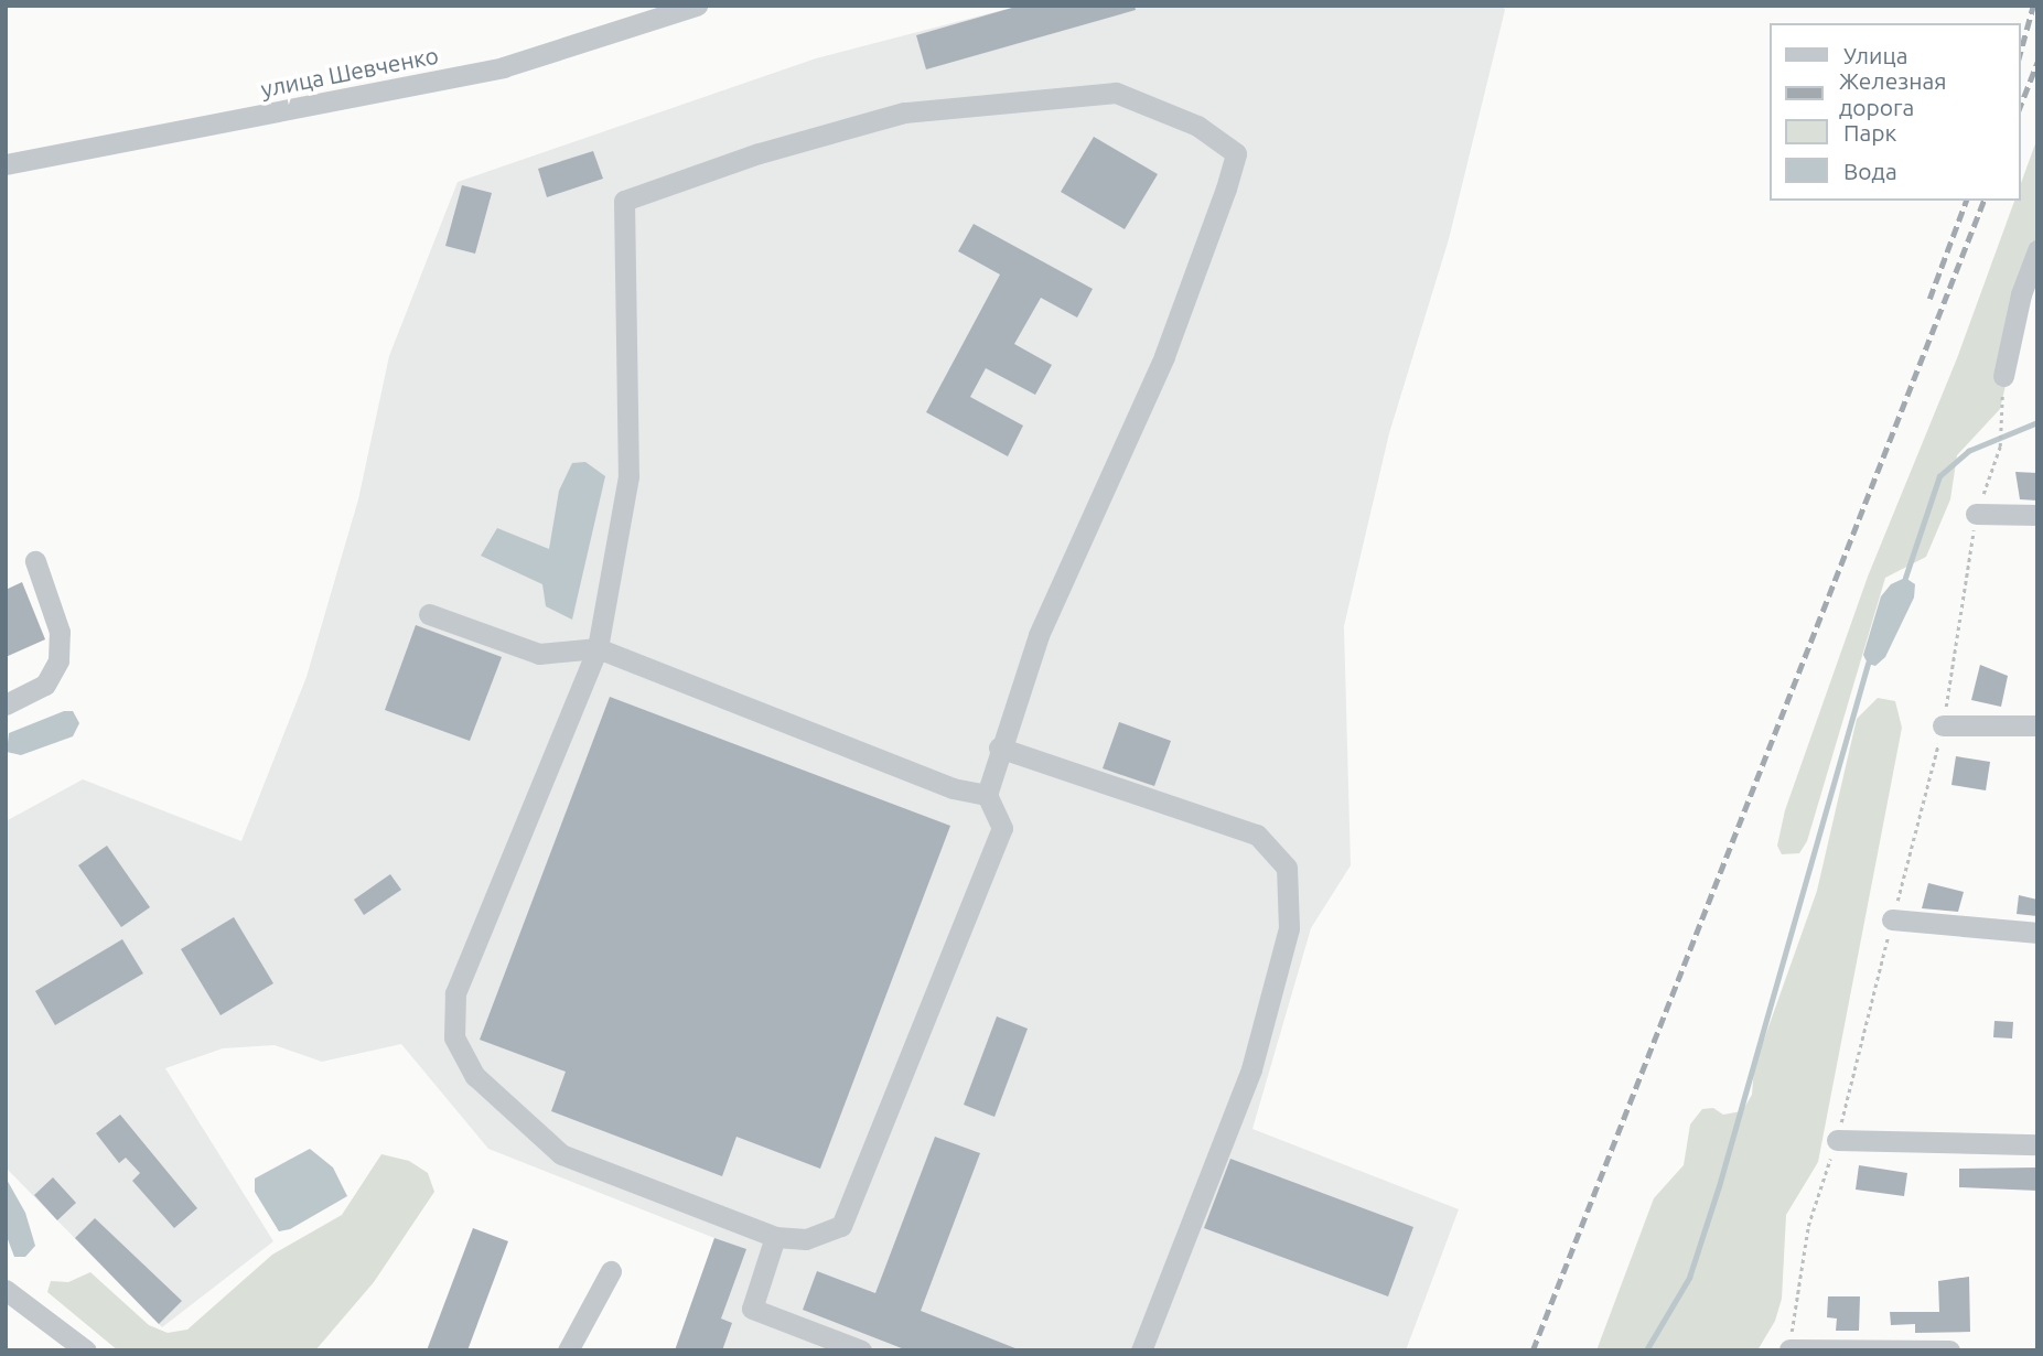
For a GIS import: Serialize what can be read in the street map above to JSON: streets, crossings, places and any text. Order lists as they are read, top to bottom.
{
  "streets": {
    "street": ["улица Шевченко"]
  },
  "legend": [
    "Улица",
    "Железная дорога",
    "Парк",
    "Вода"
  ]
}
